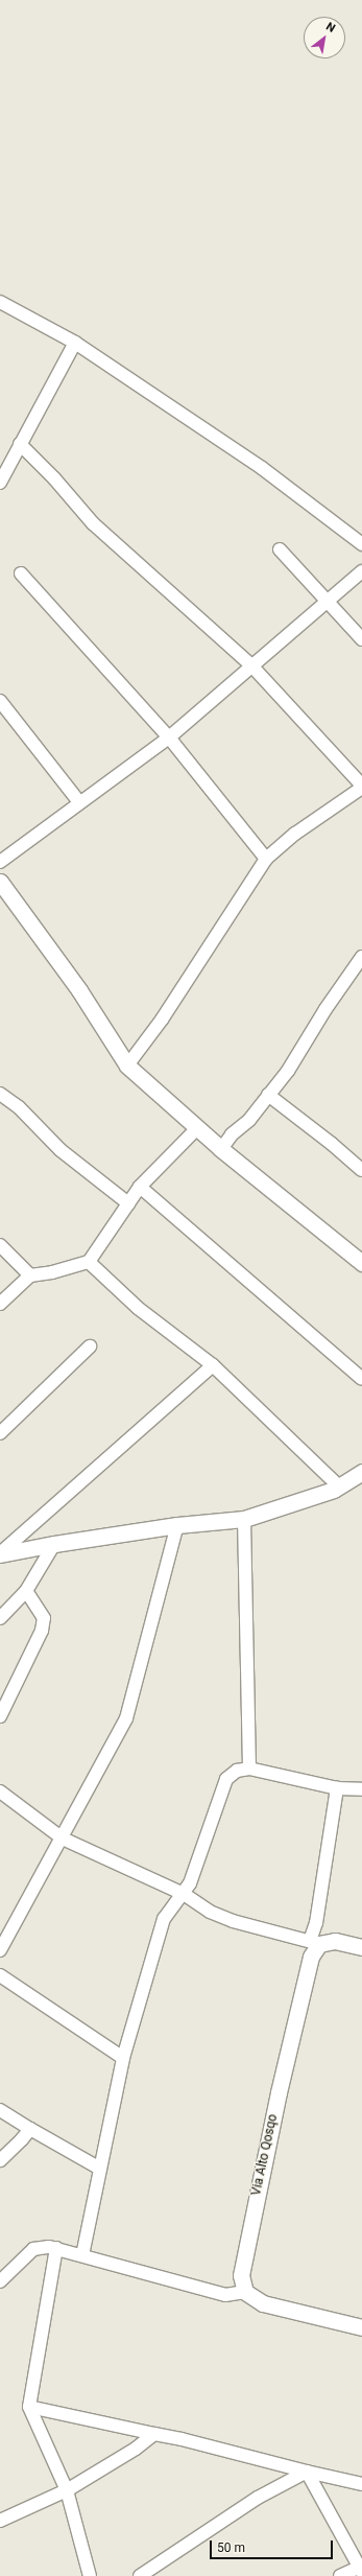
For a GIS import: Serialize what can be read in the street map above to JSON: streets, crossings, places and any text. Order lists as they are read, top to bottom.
{
  "streets": {
    "street": ["Via Alto Qosqo"]
  },
  "scale_bar": "50 m",
  "north": "top right"
}
